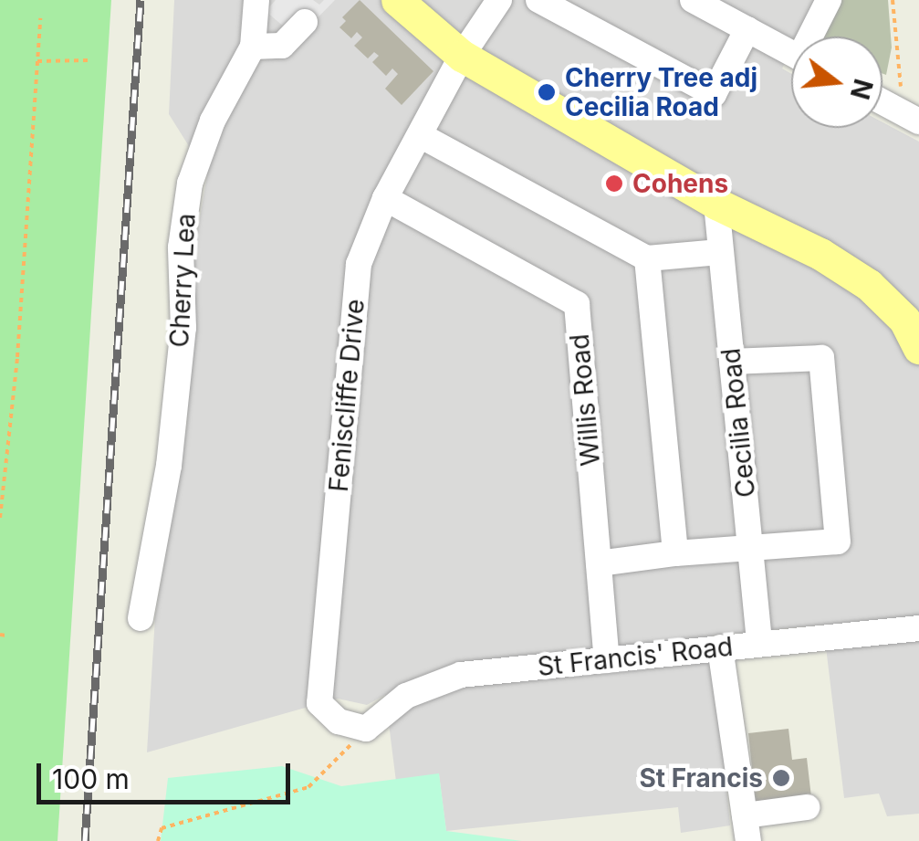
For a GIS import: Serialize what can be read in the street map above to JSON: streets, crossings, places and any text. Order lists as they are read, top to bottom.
{
  "streets": {
    "street": [
      "Cherry Lea",
      "Feniscliffe Drive",
      "Willis Road",
      "Cecilia Road",
      "St Francis' Road"
    ]
  },
  "crossings": [
    ["Feniscliffe Drive", "Willis Road"],
    ["Feniscliffe Drive", "St Francis' Road"],
    ["Willis Road", "St Francis' Road"],
    ["Cecilia Road", "St Francis' Road"]
  ],
  "places": ["Cherry Tree adj Cecilia Road", "Cohens", "St Francis"],
  "scale_bar": "100 m",
  "north": "right"
}
